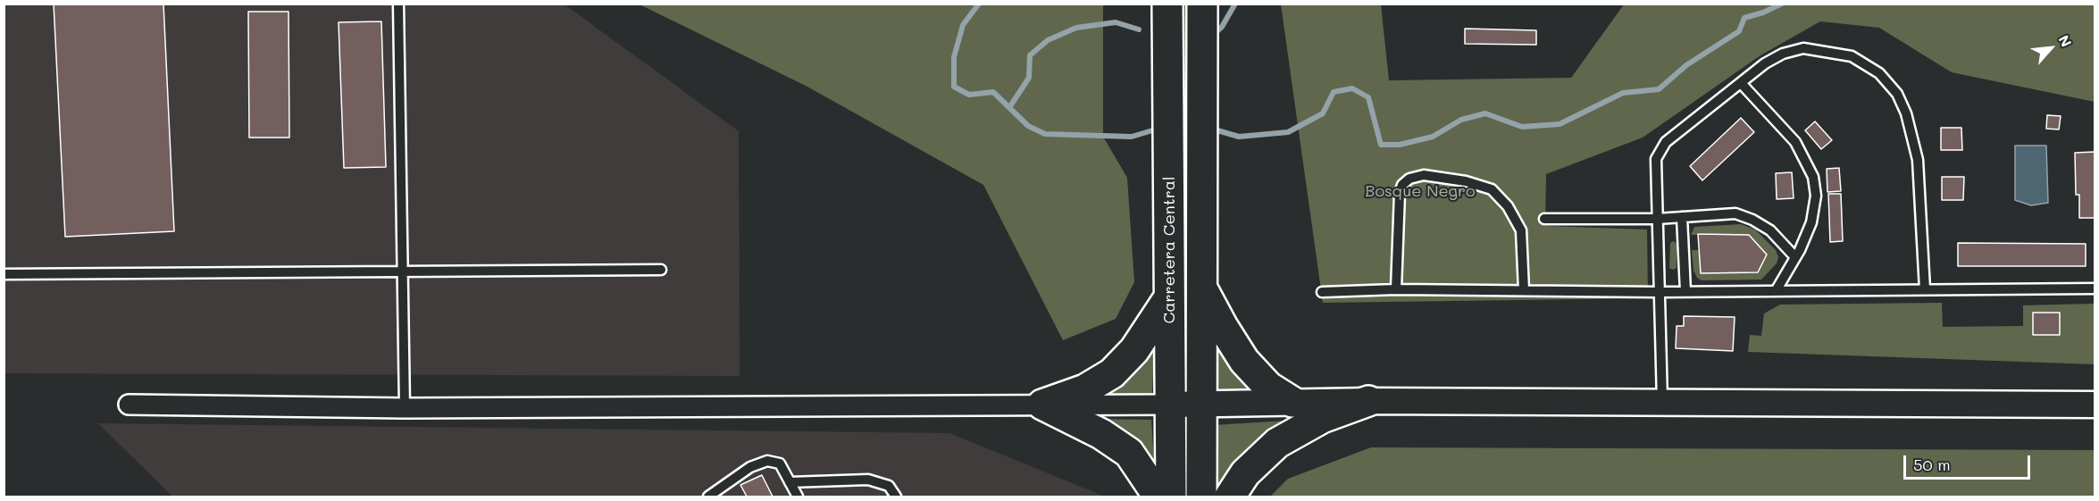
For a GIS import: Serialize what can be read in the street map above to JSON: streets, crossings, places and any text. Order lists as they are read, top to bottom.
{
  "streets": {
    "highway": ["Carretera Central"]
  },
  "parks": ["Bosque Negro"],
  "scale_bar": "50 m",
  "north": "top right"
}
